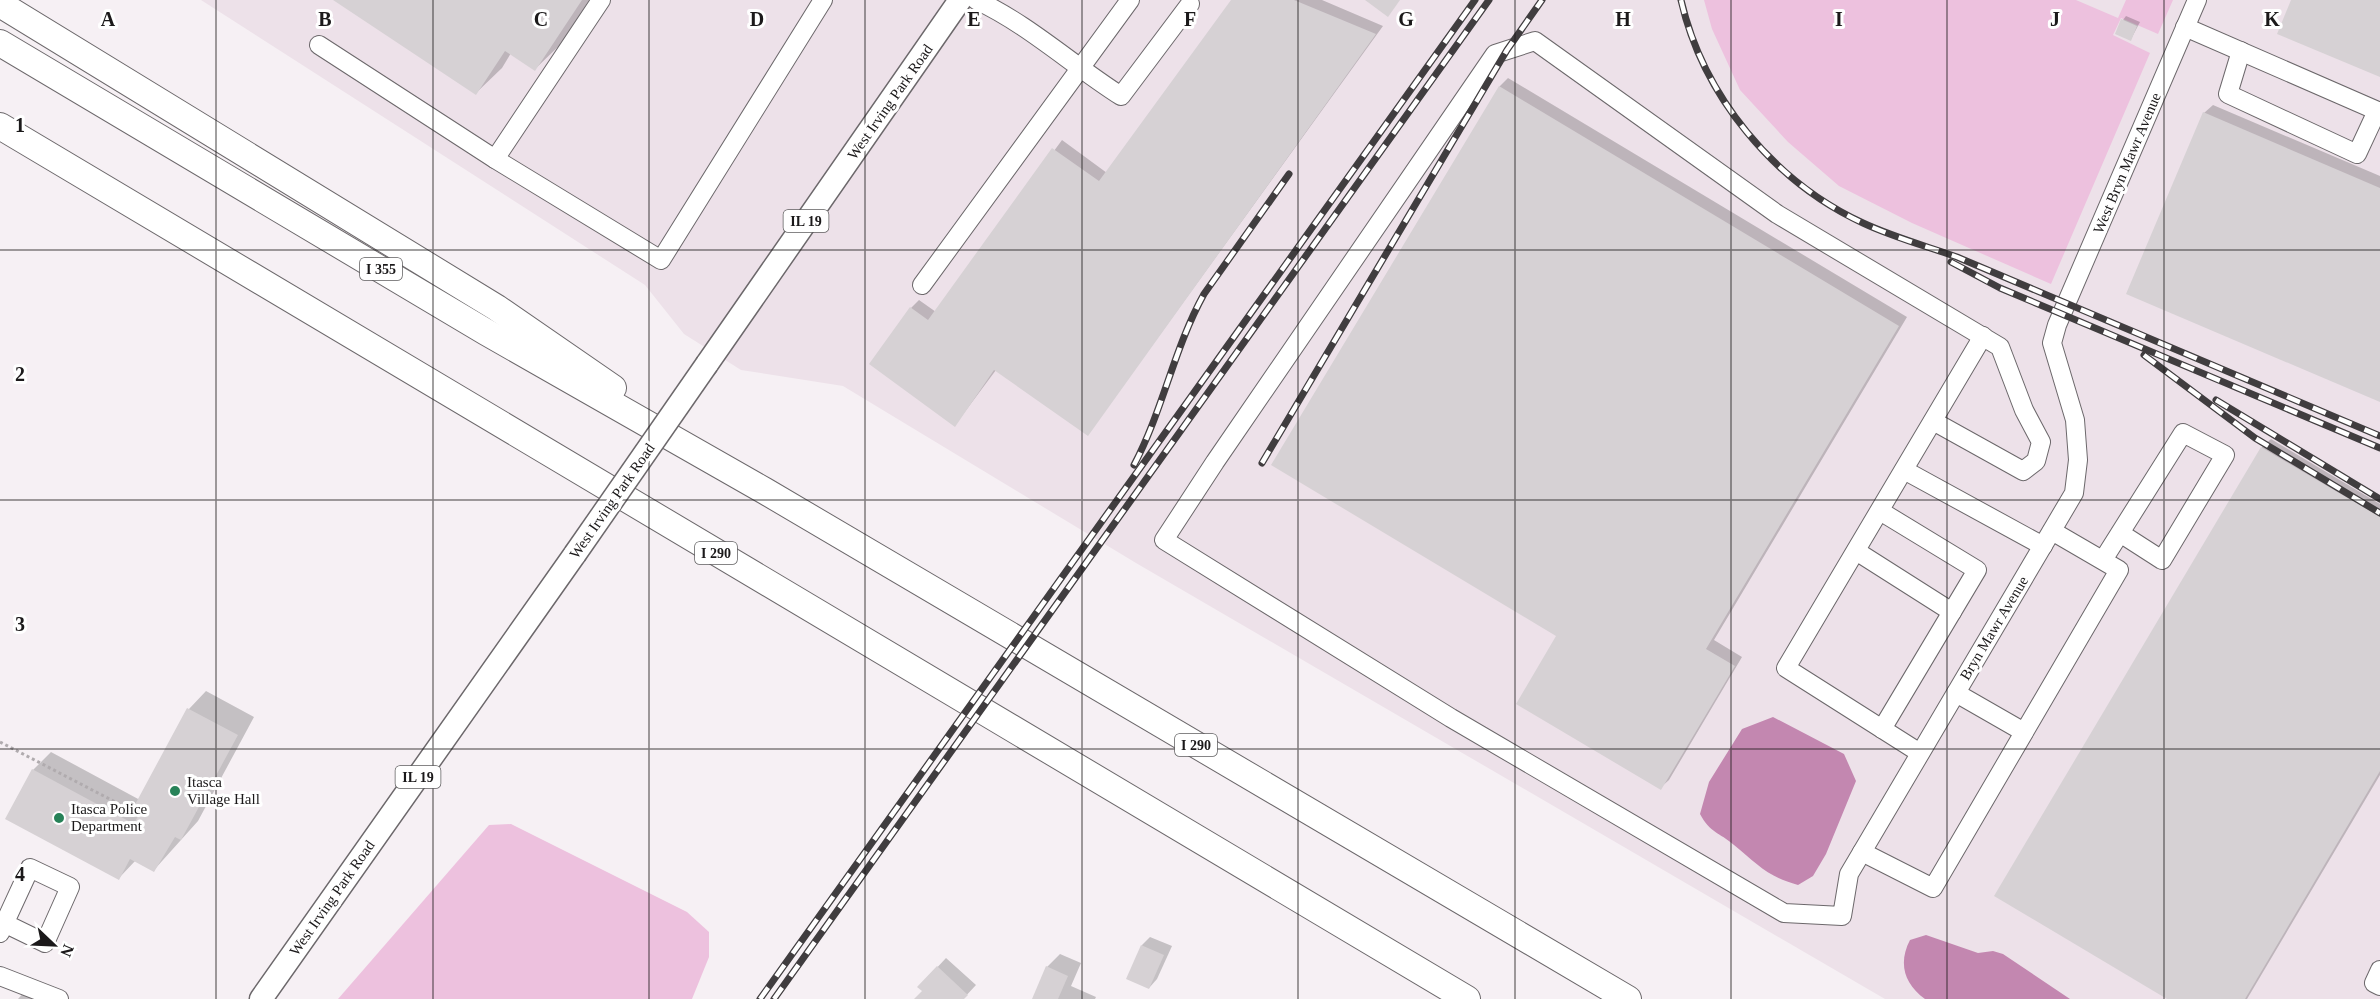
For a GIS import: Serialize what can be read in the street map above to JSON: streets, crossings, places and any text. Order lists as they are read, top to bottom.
{
  "streets": {
    "highway": ["I 355", "I 290"],
    "main road": ["West Irving Park Road", "IL 19"],
    "street": ["West Bryn Mawr Avenue", "Bryn Mawr Avenue"]
  },
  "crossings": [
    ["West Bryn Mawr Avenue", "Bryn Mawr Avenue"],
    ["I 355", "I 290"]
  ],
  "places": ["Itasca Village Hall", "Itasca Police Department"],
  "north": "bottom right",
  "grid": {
    "columns": [
      "A",
      "B",
      "C",
      "D",
      "E",
      "F",
      "G",
      "H",
      "I",
      "J",
      "K"
    ],
    "rows": [
      "1",
      "2",
      "3",
      "4"
    ]
  }
}
